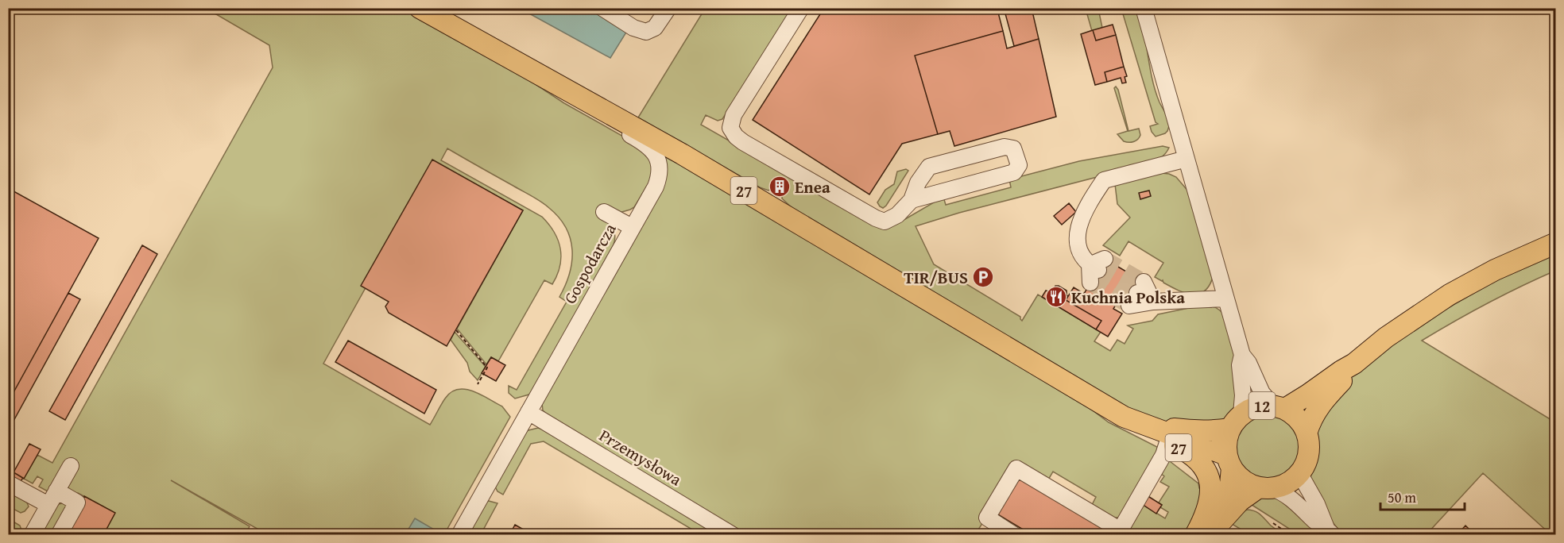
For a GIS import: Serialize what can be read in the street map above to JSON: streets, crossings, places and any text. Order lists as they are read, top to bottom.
{
  "streets": {
    "main road": ["27", "12"],
    "street": ["Gospodarcza", "Przemysłowa"]
  },
  "crossings": [
    ["27", "Gospodarcza"],
    ["27", "12"],
    ["Gospodarcza", "Przemysłowa"]
  ],
  "places": {
    "building": ["Enea"],
    "parking": ["TIR/BUS"],
    "restaurant": ["Kuchnia Polska"]
  },
  "scale_bar": "50 m"
}
